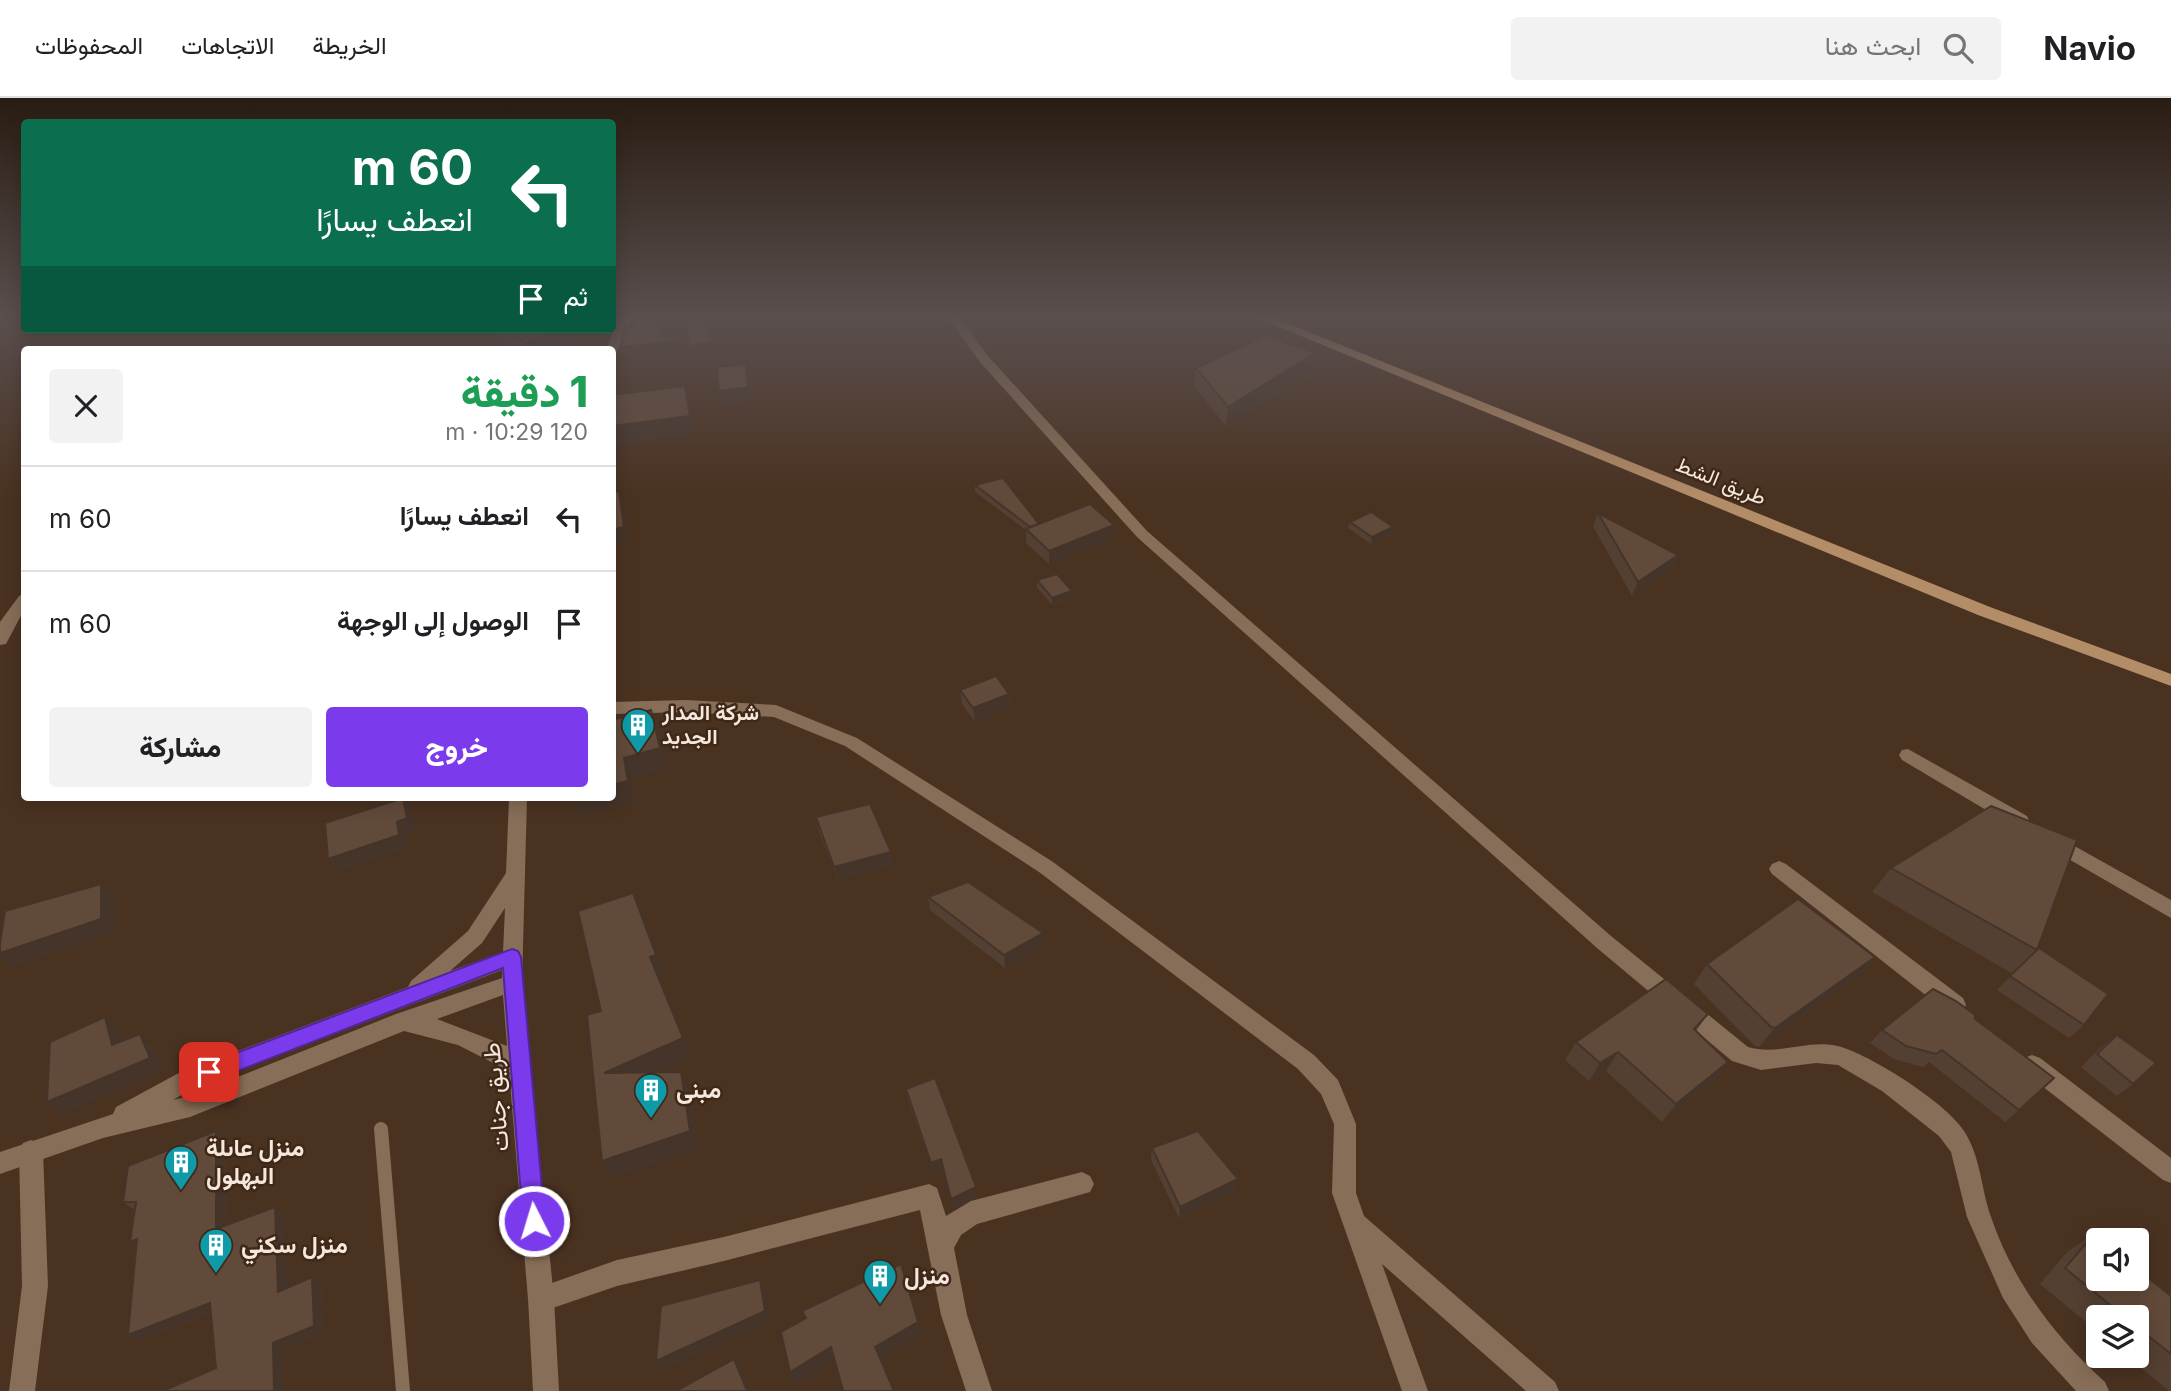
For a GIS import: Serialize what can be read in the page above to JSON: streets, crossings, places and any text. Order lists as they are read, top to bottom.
{
  "streets": {
    "main road": ["طريق الشط"],
    "street": ["طريق جنات"]
  },
  "places": {
    "building": [
      "شركة المدار الجديد",
      "مبنى",
      "منزل عاىلة البهلول",
      "منزل سكني",
      "منزل"
    ]
  },
  "page": {
    "header": "Navio",
    "search": "ابحث هنا",
    "nav": ["الخريطة", "الاتجاهات", "المحفوظات"],
    "turn": ["60 m", "انعطف يسارًا"],
    "then": "ثم",
    "heading": ["1 دقيقة", "120 m · 10:29"],
    "list": [
      {
        "name": "انعطف يسارًا",
        "value": "60 m"
      },
      {
        "name": "الوصول إلى الوجهة",
        "value": "60 m"
      }
    ],
    "buttons": ["خروج", "مشاركة"]
  }
}
